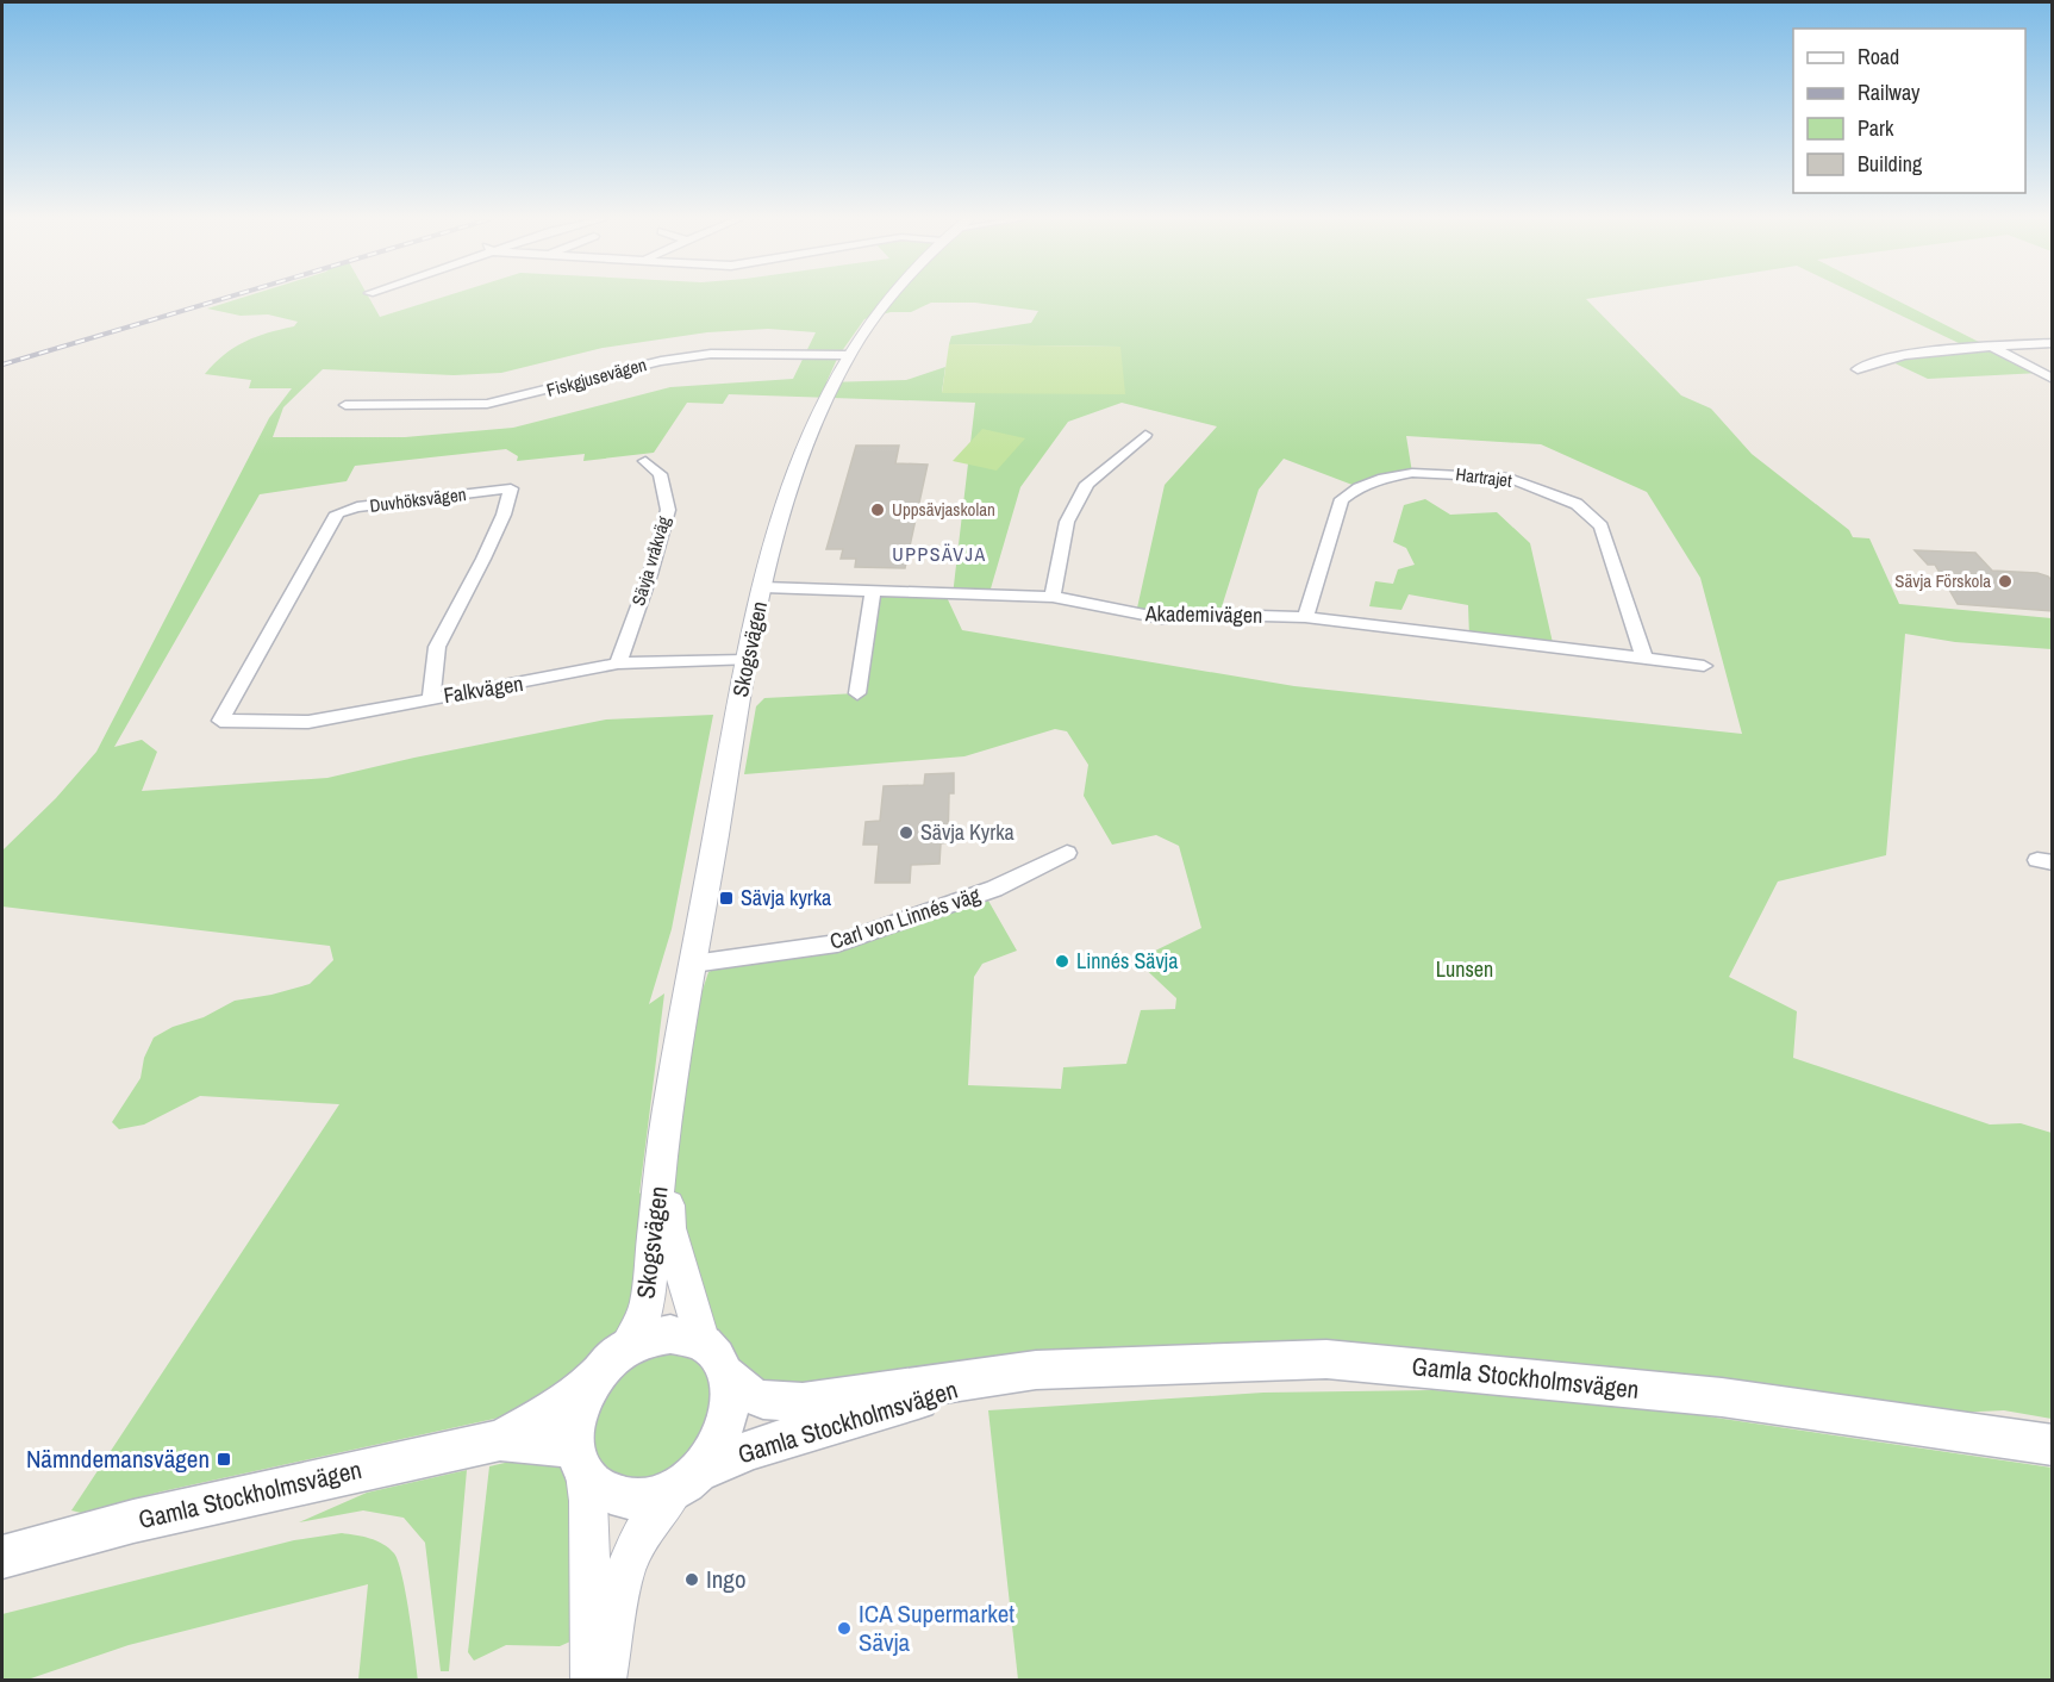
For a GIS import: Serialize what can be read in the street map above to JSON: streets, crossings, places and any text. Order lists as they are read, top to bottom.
{
  "streets": {
    "main road": ["Gamla Stockholmsvägen"],
    "street": [
      "Fiskgjusevägen",
      "Hartrajet",
      "Duvhöksvägen",
      "Sävja vråkväg",
      "Akademivägen",
      "Skogsvägen",
      "Falkvägen",
      "Carl von Linnés väg"
    ]
  },
  "crossings": [
    ["Fiskgjusevägen", "Skogsvägen"],
    ["Hartrajet", "Akademivägen"],
    ["Duvhöksvägen", "Falkvägen"],
    ["Sävja vråkväg", "Falkvägen"],
    ["Akademivägen", "Skogsvägen"],
    ["Skogsvägen", "Falkvägen"],
    ["Skogsvägen", "Carl von Linnés väg"],
    ["Skogsvägen", "Gamla Stockholmsvägen"]
  ],
  "districts": ["UPPSÄVJA"],
  "parks": ["Lunsen"],
  "places": {
    "other": [
      "Uppsävjaskolan",
      "Sävja Förskola",
      "Sävja Kyrka",
      "Linnés Sävja",
      "Ingo",
      "ICA Supermarket Sävja"
    ],
    "transit": ["Sävja kyrka", "Nämndemansvägen"]
  },
  "legend": [
    "Road",
    "Railway",
    "Park",
    "Building"
  ]
}
